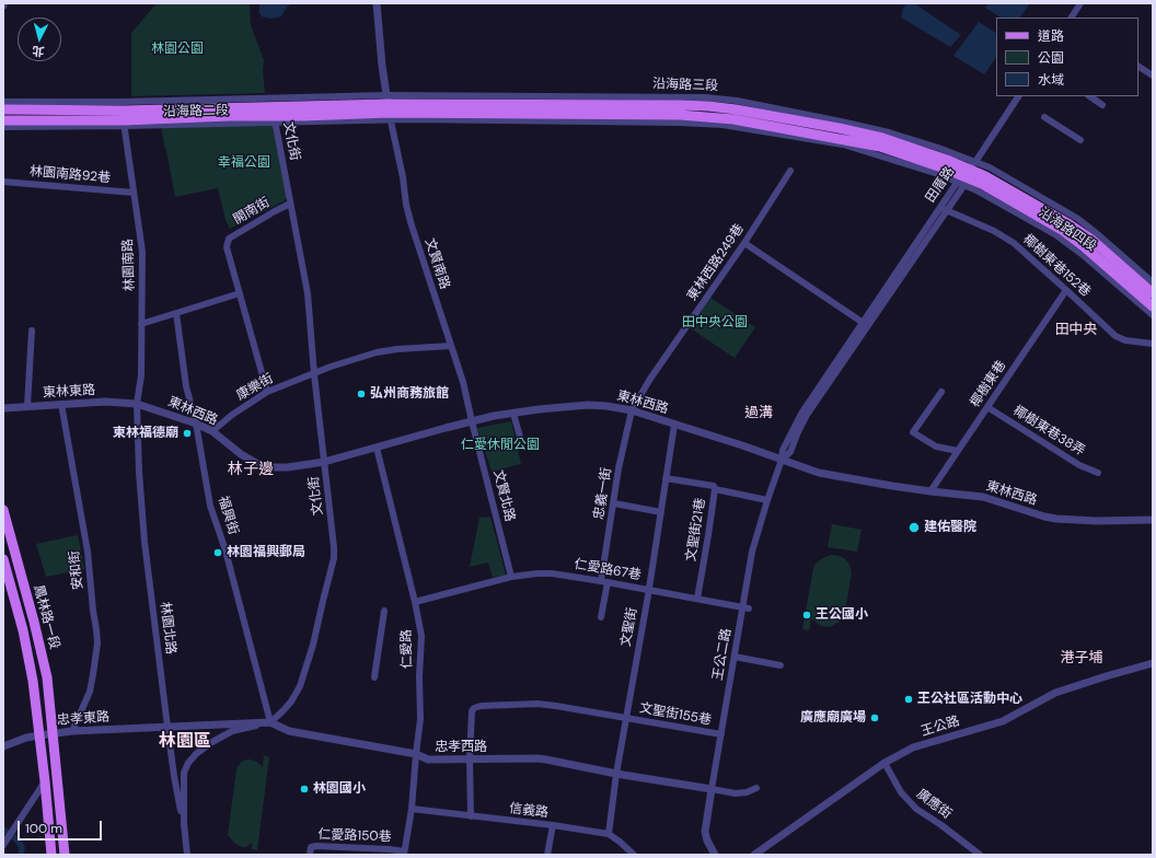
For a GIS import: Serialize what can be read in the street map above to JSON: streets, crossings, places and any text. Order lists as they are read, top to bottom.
{
  "streets": {
    "main road": [
      "沿海路三段",
      "沿海路二段",
      "沿海路四段",
      "鳳林路一段"
    ],
    "street": [
      "文化街",
      "林園南路92巷",
      "田厝路",
      "開南街",
      "東林西路249巷",
      "文賢南路",
      "林園南路",
      "椰樹東巷152巷",
      "椰樹東巷",
      "康樂街",
      "東林東路",
      "東林西路",
      "椰樹東巷38弄",
      "忠義一街",
      "文賢北路",
      "福興街",
      "文聖街21巷",
      "安和街",
      "仁愛路67巷",
      "文聖街",
      "林園北路",
      "仁愛路",
      "王公二路",
      "文聖街155巷",
      "忠孝東路",
      "王公路",
      "忠孝西路",
      "廣應街",
      "信義路",
      "仁愛路150巷"
    ]
  },
  "crossings": [
    ["沿海路三段", "沿海路二段"],
    ["沿海路三段", "田厝路"],
    ["沿海路三段", "沿海路四段"],
    ["沿海路三段", "文賢南路"],
    ["沿海路二段", "文化街"],
    ["沿海路二段", "文賢南路"],
    ["沿海路二段", "林園南路"],
    ["文化街", "開南街"],
    ["文化街", "康樂街"],
    ["文化街", "東林西路"],
    ["文化街", "福興街"],
    ["文化街", "忠孝西路"],
    ["林園南路92巷", "林園南路"],
    ["田厝路", "沿海路四段"],
    ["田厝路", "椰樹東巷152巷"],
    ["田厝路", "東林西路"],
    ["田厝路", "王公二路"],
    ["開南街", "康樂街"],
    ["東林西路249巷", "東林西路"],
    ["東林西路249巷", "忠義一街"],
    ["文賢南路", "康樂街"],
    ["文賢南路", "東林西路"],
    ["文賢南路", "文賢北路"],
    ["林園南路", "東林東路"],
    ["林園南路", "東林西路"],
    ["林園南路", "林園北路"],
    ["椰樹東巷152巷", "椰樹東巷"],
    ["椰樹東巷", "東林西路"],
    ["椰樹東巷", "椰樹東巷38弄"],
    ["康樂街", "東林西路"],
    ["東林東路", "東林西路"],
    ["東林東路", "安和街"],
    ["東林東路", "林園北路"],
    ["東林西路", "忠義一街"],
    ["東林西路", "文賢北路"],
    ["東林西路", "福興街"],
    ["東林西路", "文聖街"],
    ["東林西路", "林園北路"],
    ["東林西路", "仁愛路"],
    ["東林西路", "王公二路"],
    ["忠義一街", "仁愛路67巷"],
    ["文賢北路", "仁愛路67巷"],
    ["福興街", "忠孝西路"],
    ["文聖街21巷", "仁愛路67巷"],
    ["文聖街21巷", "文聖街"],
    ["安和街", "忠孝東路"],
    ["仁愛路67巷", "文聖街"],
    ["仁愛路67巷", "仁愛路"],
    ["仁愛路67巷", "王公二路"],
    ["鳳林路一段", "忠孝東路"],
    ["文聖街", "文聖街155巷"],
    ["文聖街", "忠孝西路"],
    ["文聖街", "信義路"],
    ["林園北路", "忠孝東路"],
    ["林園北路", "忠孝西路"],
    ["仁愛路", "忠孝西路"],
    ["仁愛路", "信義路"],
    ["仁愛路", "仁愛路150巷"],
    ["王公二路", "文聖街155巷"],
    ["王公二路", "忠孝西路"],
    ["文聖街155巷", "忠孝西路"],
    ["忠孝東路", "忠孝西路"],
    ["王公路", "廣應街"]
  ],
  "districts": [
    "田中央",
    "過溝",
    "林子邊",
    "港子埔",
    "林園區"
  ],
  "parks": [
    "林園公園",
    "幸福公園",
    "田中央公園",
    "仁愛休閒公園"
  ],
  "places": [
    "弘州商務旅館",
    "東林福德廟",
    "建佑醫院",
    "林園福興郵局",
    "王公國小",
    "王公社區活動中心",
    "廣應廟廣場",
    "林園國小"
  ],
  "legend": ["道路", "公園", "水域"],
  "scale_bar": "100 m",
  "north": "bottom"
}
